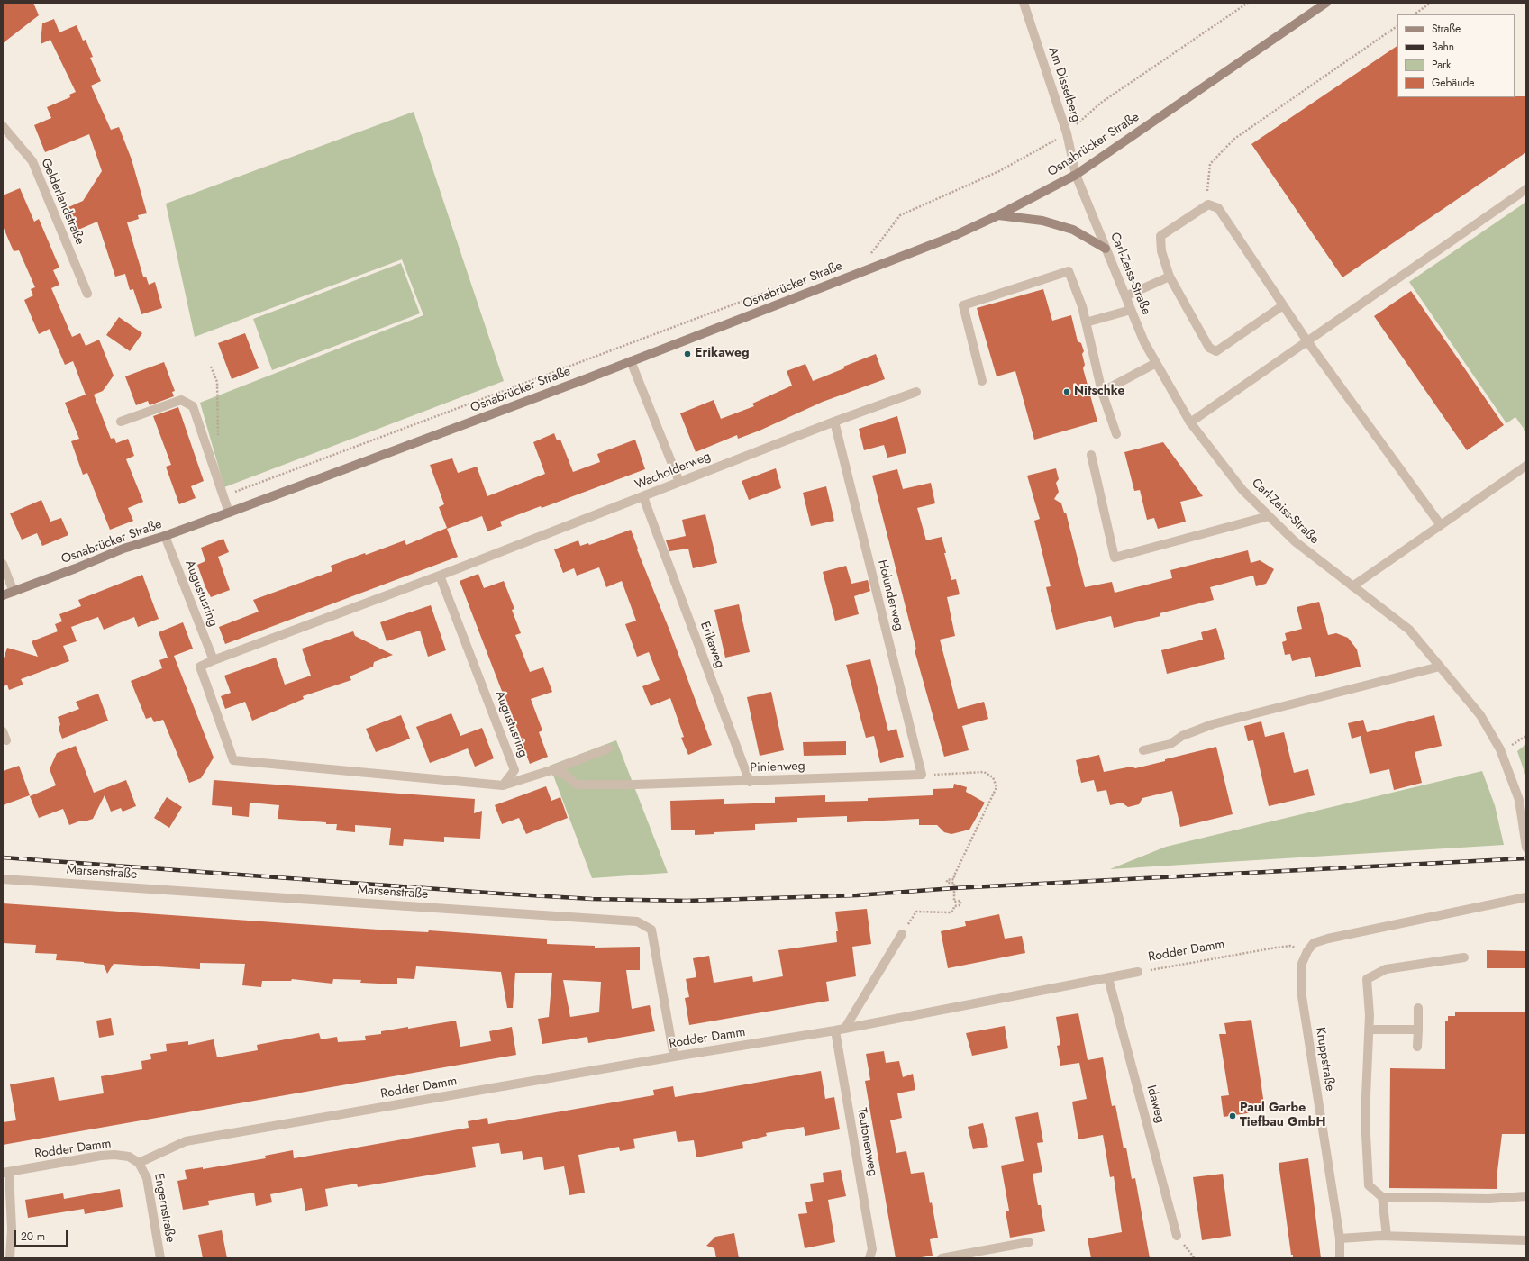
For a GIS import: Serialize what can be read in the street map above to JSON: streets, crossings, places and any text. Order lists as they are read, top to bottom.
{
  "streets": {
    "main road": ["Osnabrücker Straße"],
    "street": [
      "Am Disselberg",
      "Gelderlandstraße",
      "Carl-Zeiss-Straße",
      "Wacholderweg",
      "Augustusring",
      "Holunderweg",
      "Erikaweg",
      "Pinienweg",
      "Marsenstraße",
      "Rodder Damm",
      "Kruppstraße",
      "Idaweg",
      "Teutonenweg",
      "Engernstraße"
    ]
  },
  "crossings": [
    ["Am Disselberg", "Osnabrücker Straße"],
    ["Am Disselberg", "Carl-Zeiss-Straße"],
    ["Osnabrücker Straße", "Carl-Zeiss-Straße"],
    ["Osnabrücker Straße", "Augustusring"],
    ["Wacholderweg", "Augustusring"],
    ["Wacholderweg", "Holunderweg"],
    ["Wacholderweg", "Erikaweg"],
    ["Holunderweg", "Pinienweg"],
    ["Erikaweg", "Pinienweg"],
    ["Marsenstraße", "Rodder Damm"],
    ["Rodder Damm", "Kruppstraße"],
    ["Rodder Damm", "Idaweg"],
    ["Rodder Damm", "Teutonenweg"],
    ["Rodder Damm", "Engernstraße"]
  ],
  "places": ["Erikaweg", "Nitschke", "Paul Garbe Tiefbau GmbH"],
  "legend": [
    "Straße",
    "Bahn",
    "Park",
    "Gebäude"
  ],
  "scale_bar": "20 m"
}
